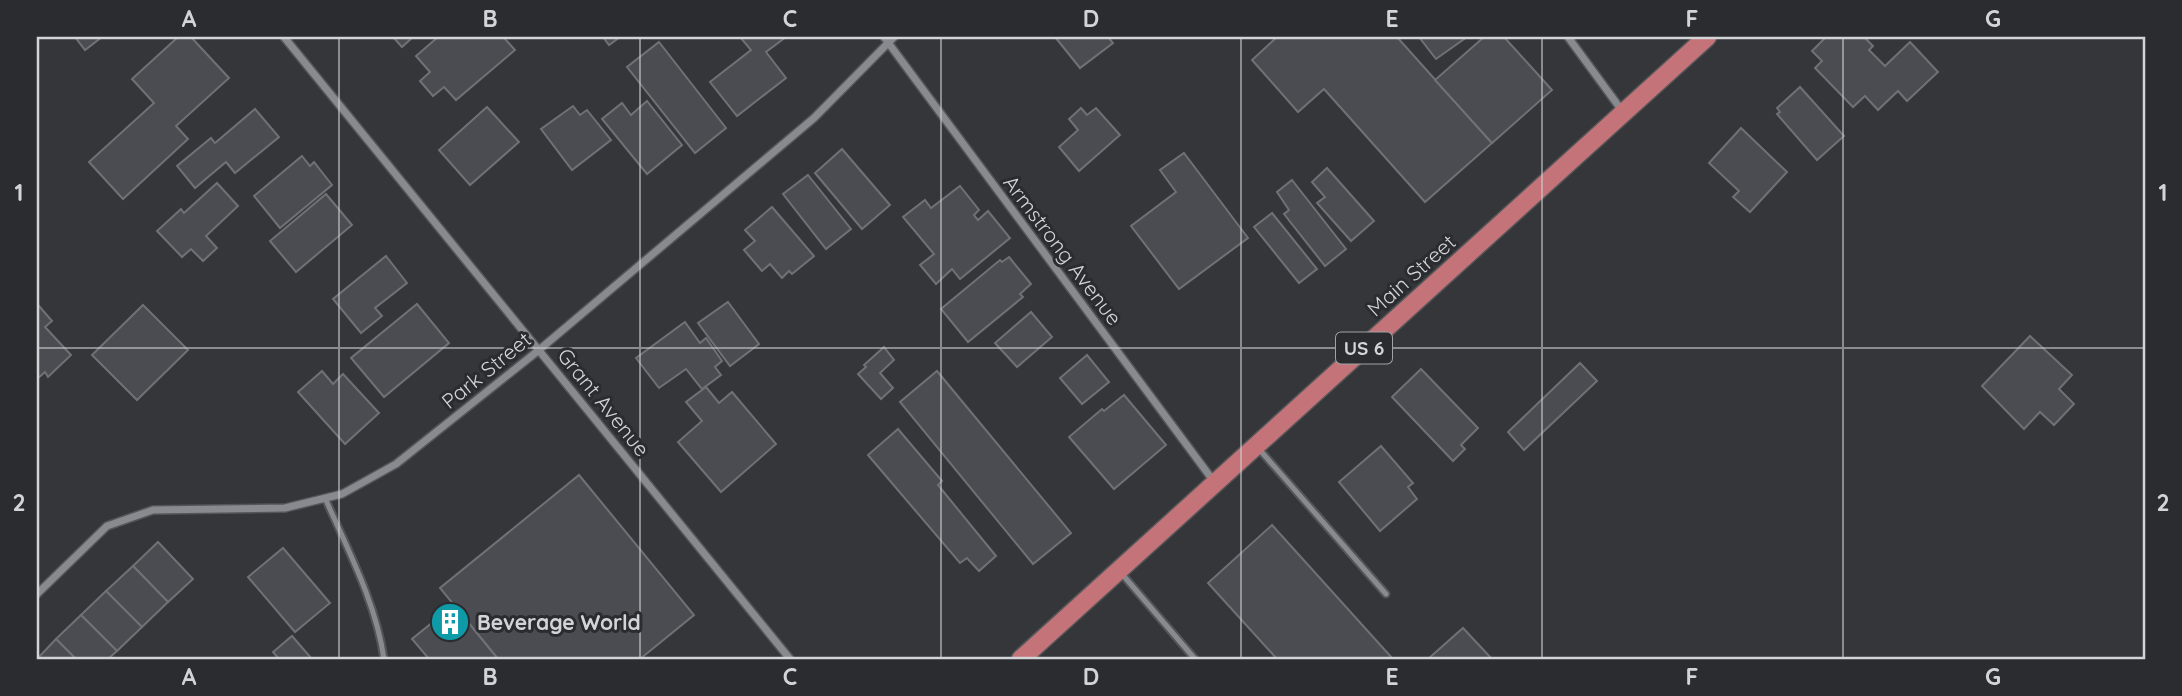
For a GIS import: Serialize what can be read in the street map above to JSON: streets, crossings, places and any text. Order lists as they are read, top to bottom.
{
  "streets": {
    "main road": ["Main Street", "US 6"],
    "street": ["Armstrong Avenue", "Park Street", "Grant Avenue"]
  },
  "crossings": [
    ["Armstrong Avenue", "Main Street"],
    ["Armstrong Avenue", "Park Street"],
    ["Park Street", "Grant Avenue"]
  ],
  "places": {
    "building": ["Beverage World"]
  },
  "grid": {
    "columns": [
      "A",
      "B",
      "C",
      "D",
      "E",
      "F",
      "G"
    ],
    "rows": ["1", "2"]
  }
}
